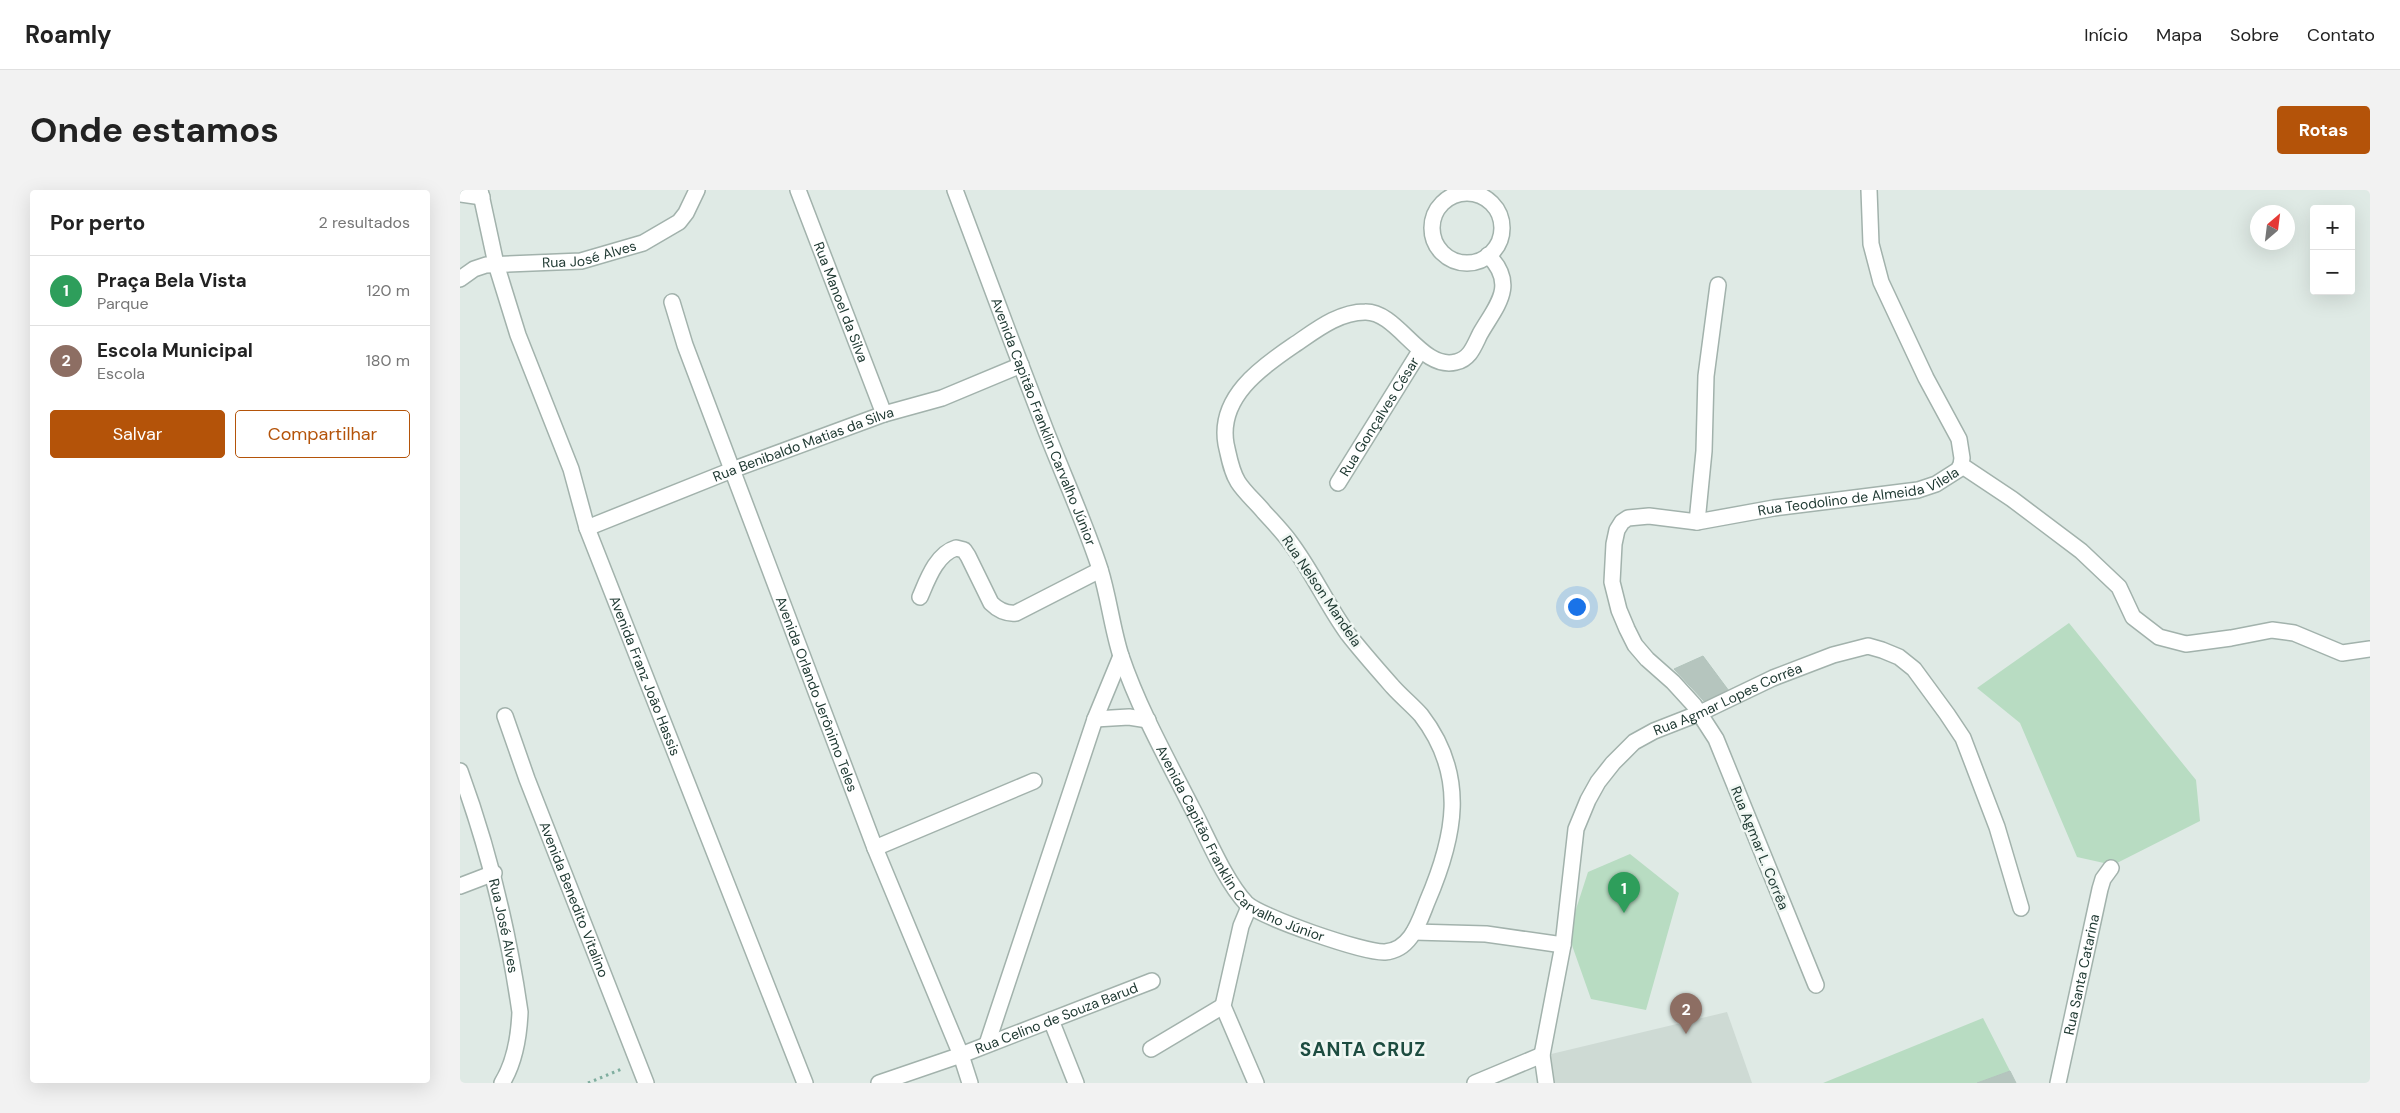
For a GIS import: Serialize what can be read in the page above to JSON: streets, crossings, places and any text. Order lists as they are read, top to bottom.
{
  "streets": {
    "street": [
      "Rua José Alves",
      "Rua Manoel da Silva",
      "Rua Gonçalves César",
      "Avenida Capitão Franklin Carvalho Júnior",
      "Rua Benibaldo Matias da Silva",
      "Rua Teodolino de Almeida Vilela",
      "Rua Nelson Mandela",
      "Avenida Franz João Hassis",
      "Avenida Orlando Jerônimo Teles",
      "Rua Agmar Lopes Corrêa",
      "Rua Agmar L. Corrêa",
      "Avenida Benedito Vitalino",
      "Rua Santa Catarina",
      "Rua Celino de Souza Barud"
    ]
  },
  "crossings": [
    ["Rua José Alves", "Avenida Franz João Hassis"],
    ["Rua Manoel da Silva", "Rua Benibaldo Matias da Silva"],
    ["Rua Gonçalves César", "Rua Nelson Mandela"],
    ["Avenida Capitão Franklin Carvalho Júnior", "Rua Benibaldo Matias da Silva"],
    ["Avenida Capitão Franklin Carvalho Júnior", "Rua Nelson Mandela"],
    ["Rua Benibaldo Matias da Silva", "Avenida Franz João Hassis"],
    ["Rua Benibaldo Matias da Silva", "Avenida Orlando Jerônimo Teles"],
    ["Rua Teodolino de Almeida Vilela", "Rua Agmar Lopes Corrêa"],
    ["Rua Teodolino de Almeida Vilela", "Rua Agmar L. Corrêa"],
    ["Avenida Orlando Jerônimo Teles", "Rua Celino de Souza Barud"],
    ["Rua Agmar Lopes Corrêa", "Rua Agmar L. Corrêa"]
  ],
  "districts": ["SANTA CRUZ"],
  "north": "top right",
  "page": {
    "header": "Roamly",
    "nav": [
      "Início",
      "Mapa",
      "Sobre",
      "Contato"
    ],
    "buttons": [
      "Rotas",
      ["Salvar", "Compartilhar"]
    ],
    "title": "Onde estamos",
    "heading": ["Por perto", "2 resultados"],
    "map_buttons": ["+", "−"],
    "list": [
      {
        "mark": "1",
        "name": "Praça Bela Vista",
        "note": "Parque",
        "value": "120 m"
      },
      {
        "mark": "2",
        "name": "Escola Municipal",
        "note": "Escola",
        "value": "180 m"
      }
    ],
    "pins": ["1", "2"]
  }
}
